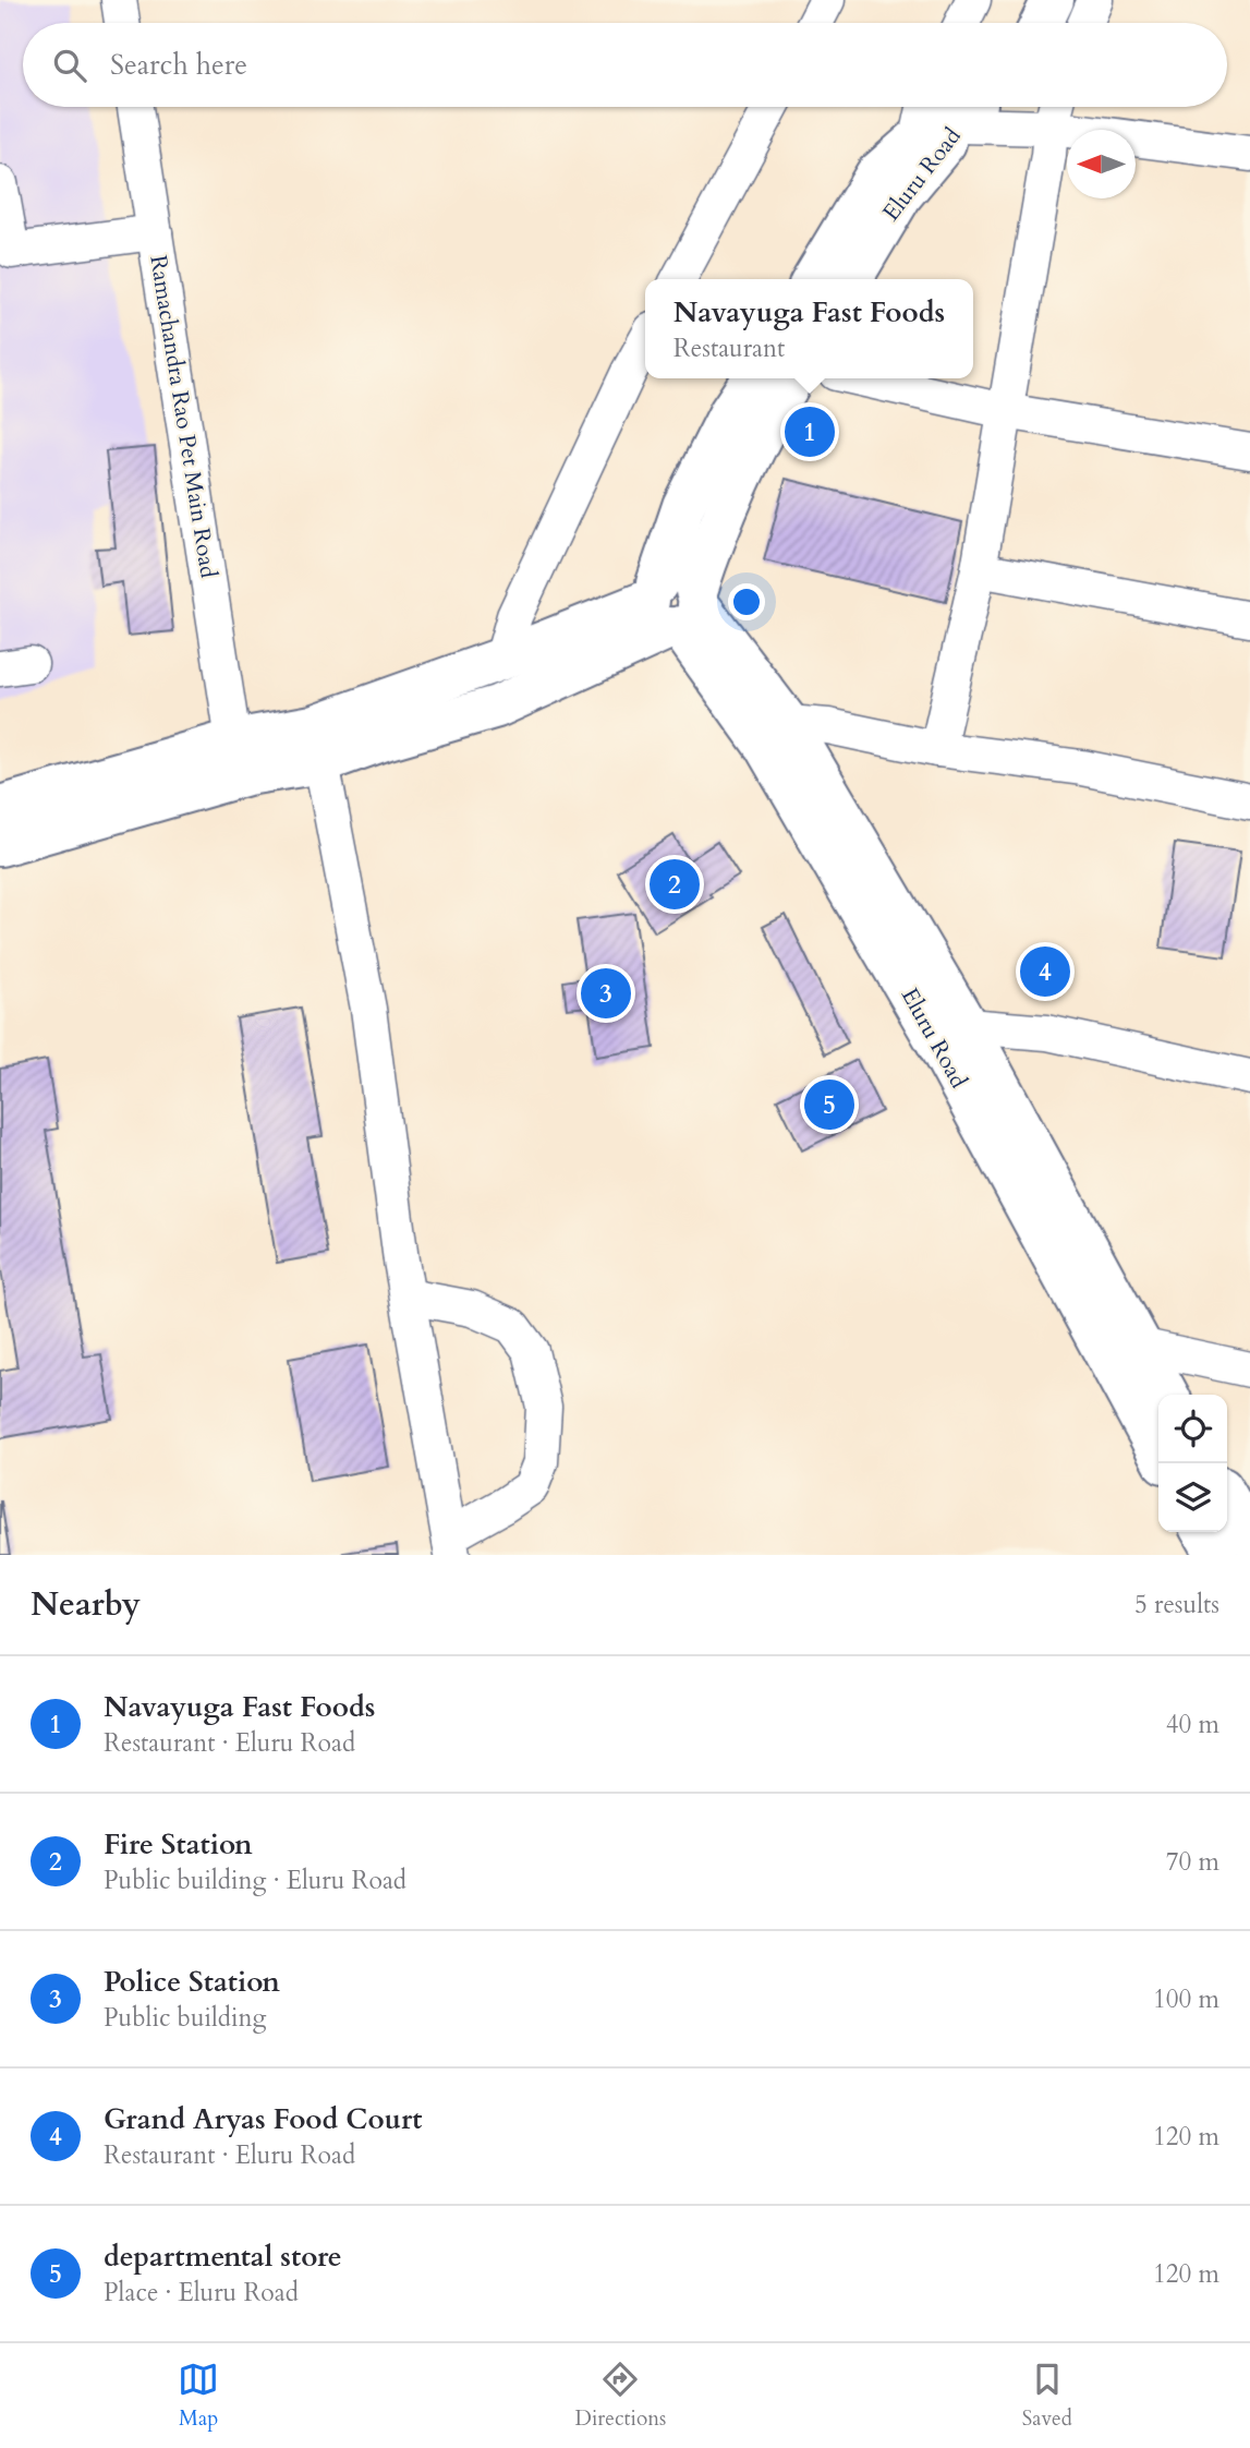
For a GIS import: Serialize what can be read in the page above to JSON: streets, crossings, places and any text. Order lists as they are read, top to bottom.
{
  "streets": {
    "main road": ["Eluru Road"],
    "street": ["Ramachandra Rao Pet Main Road"]
  },
  "north": "left",
  "page": {
    "search": "Search here",
    "popup": ["Navayuga Fast Foods", "Restaurant"],
    "pins": [
      "1",
      "2",
      "4",
      "3",
      "5"
    ],
    "heading": ["Nearby", "5 results"],
    "list": [
      {
        "mark": "1",
        "name": "Navayuga Fast Foods",
        "note": "Restaurant · Eluru Road",
        "value": "40 m"
      },
      {
        "mark": "2",
        "name": "Fire Station",
        "note": "Public building · Eluru Road",
        "value": "70 m"
      },
      {
        "mark": "3",
        "name": "Police Station",
        "note": "Public building",
        "value": "100 m"
      },
      {
        "mark": "4",
        "name": "Grand Aryas Food Court",
        "note": "Restaurant · Eluru Road",
        "value": "120 m"
      },
      {
        "mark": "5",
        "name": "departmental store",
        "note": "Place · Eluru Road",
        "value": "120 m"
      }
    ],
    "nav": ["Map", "Directions", "Saved"]
  }
}
